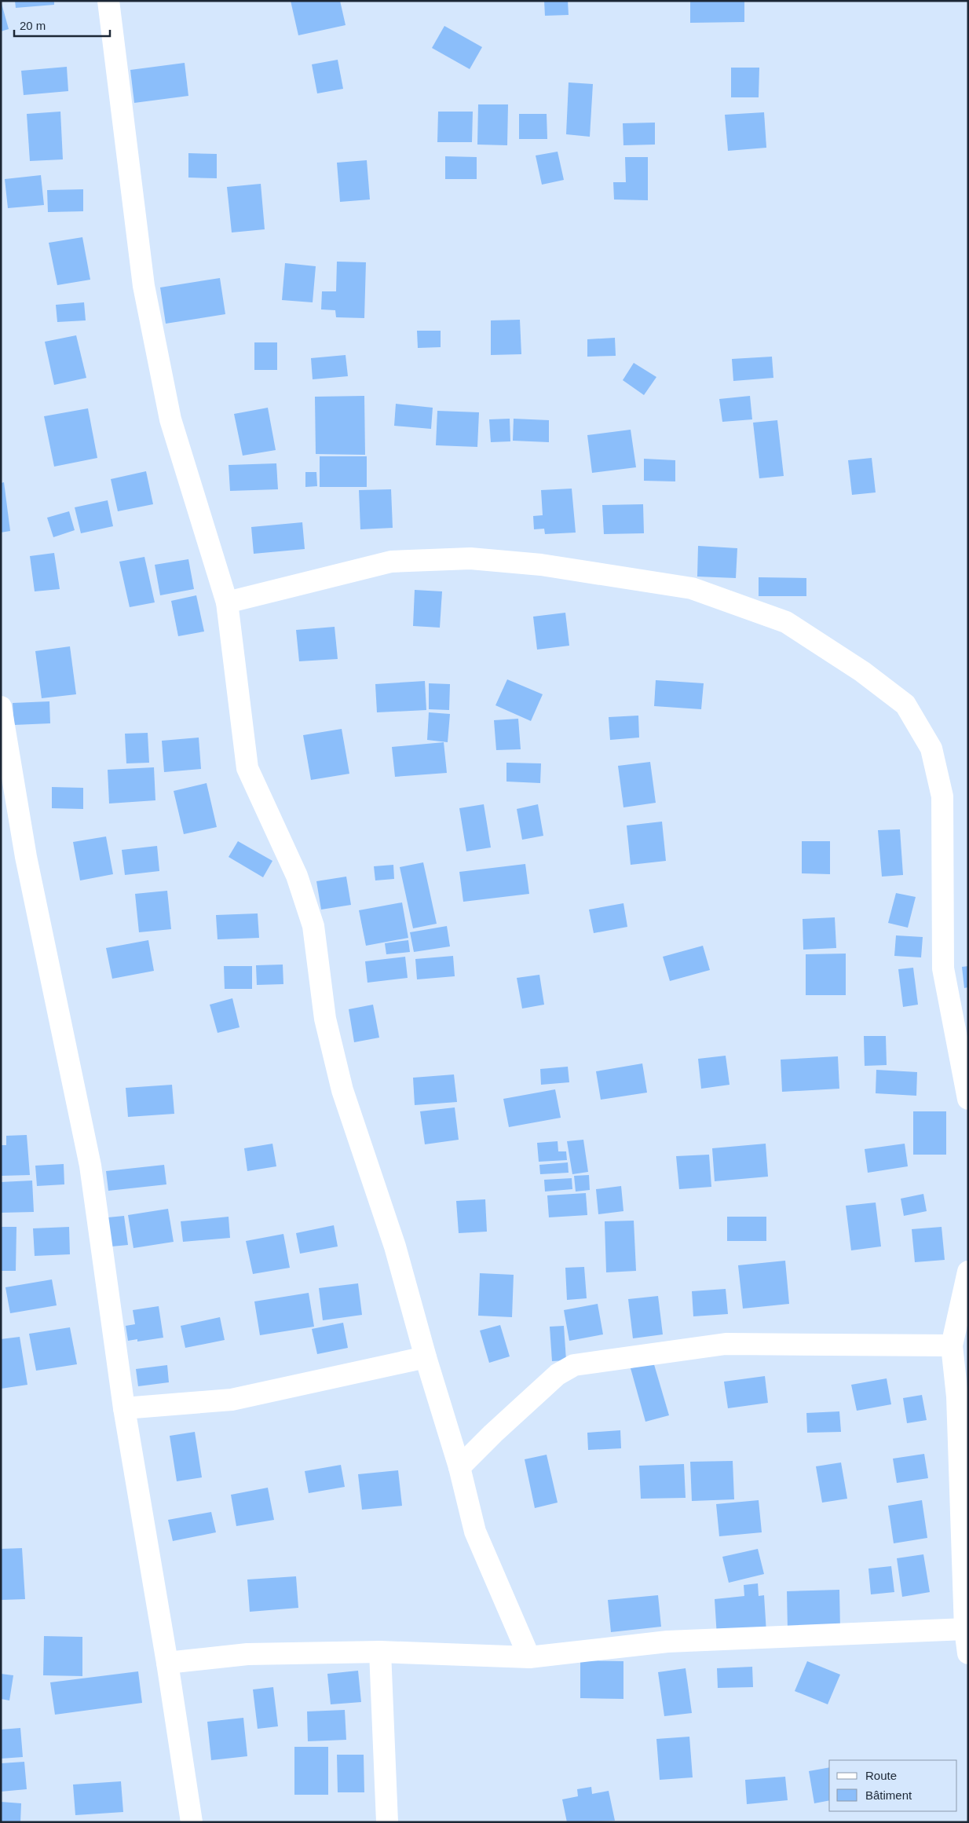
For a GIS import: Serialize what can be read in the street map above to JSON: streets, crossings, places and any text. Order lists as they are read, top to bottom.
{
  "legend": ["Route", "Bâtiment"],
  "scale_bar": "20 m"
}
